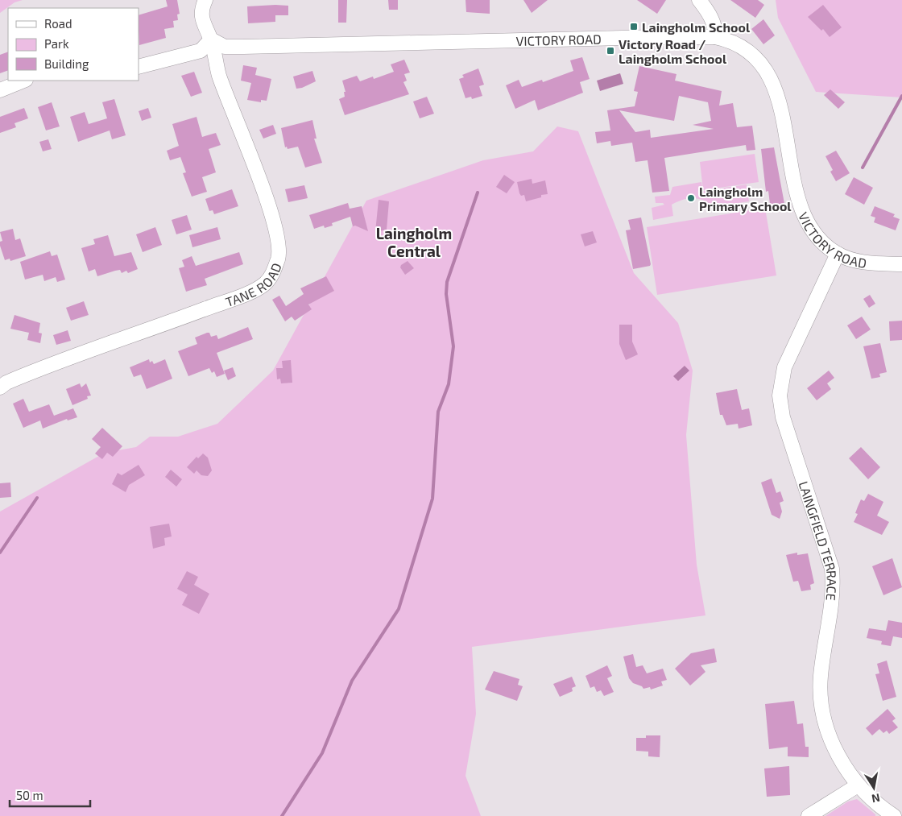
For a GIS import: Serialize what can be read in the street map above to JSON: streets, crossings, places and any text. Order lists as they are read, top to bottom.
{
  "streets": {
    "street": ["VICTORY ROAD", "TANE ROAD", "LAINGFIELD TERRACE"]
  },
  "crossings": [
    ["VICTORY ROAD", "TANE ROAD"],
    ["VICTORY ROAD", "LAINGFIELD TERRACE"]
  ],
  "districts": ["Laingholm Central"],
  "places": {
    "transit": ["Laingholm School", "Victory Road / Laingholm School"],
    "other": ["Laingholm Primary School"]
  },
  "legend": ["Road", "Park", "Building"],
  "scale_bar": "50 m",
  "north": "bottom"
}
